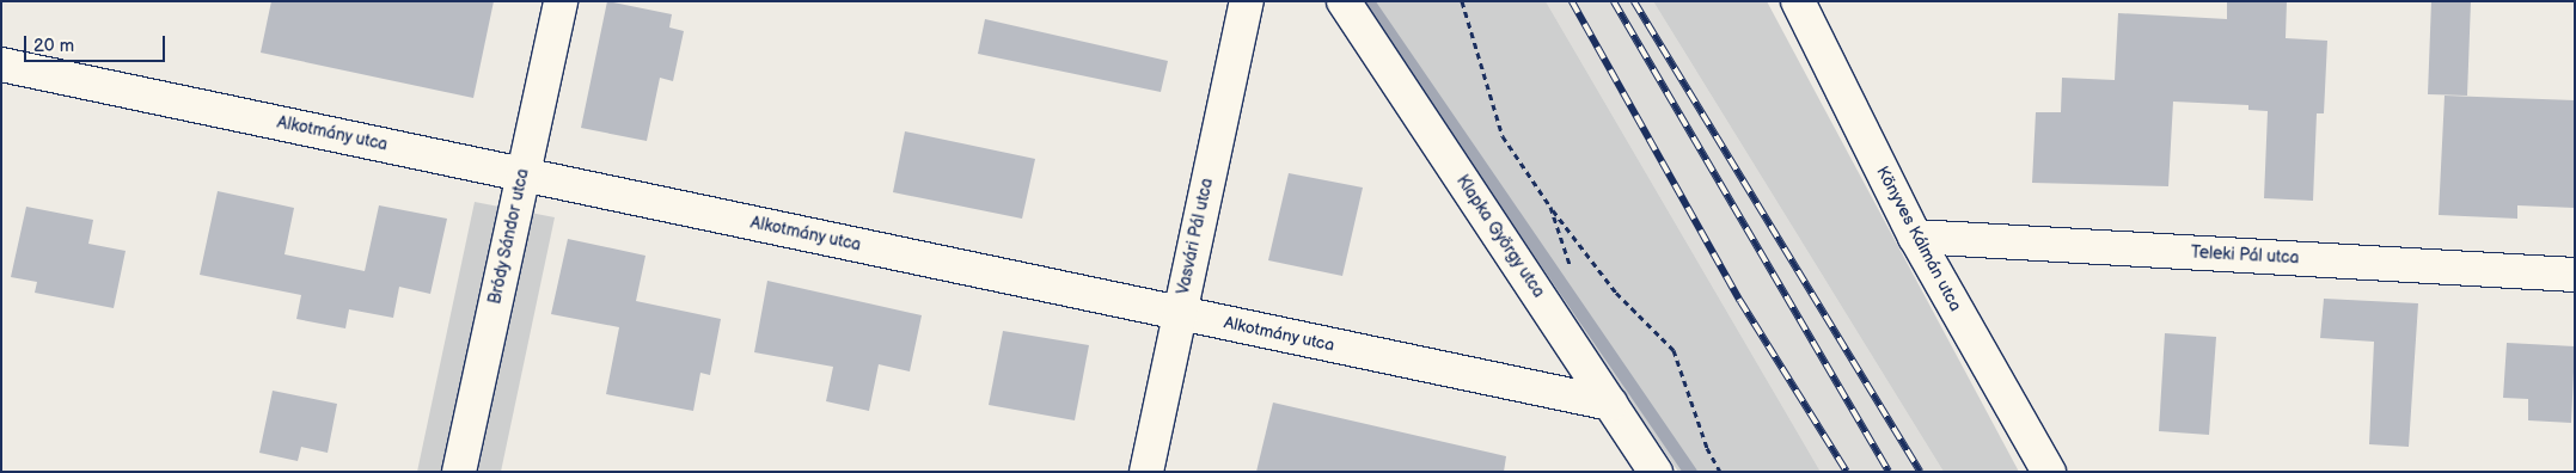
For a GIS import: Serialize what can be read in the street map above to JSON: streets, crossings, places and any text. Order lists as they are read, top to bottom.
{
  "streets": {
    "street": [
      "Alkotmány utca",
      "Bródy Sándor utca",
      "Vasvári Pál utca",
      "Klapka György utca",
      "Könyves Kálmán utca",
      "Teleki Pál utca"
    ]
  },
  "crossings": [
    ["Alkotmány utca", "Bródy Sándor utca"],
    ["Alkotmány utca", "Vasvári Pál utca"],
    ["Alkotmány utca", "Klapka György utca"],
    ["Könyves Kálmán utca", "Teleki Pál utca"]
  ],
  "scale_bar": "20 m"
}
